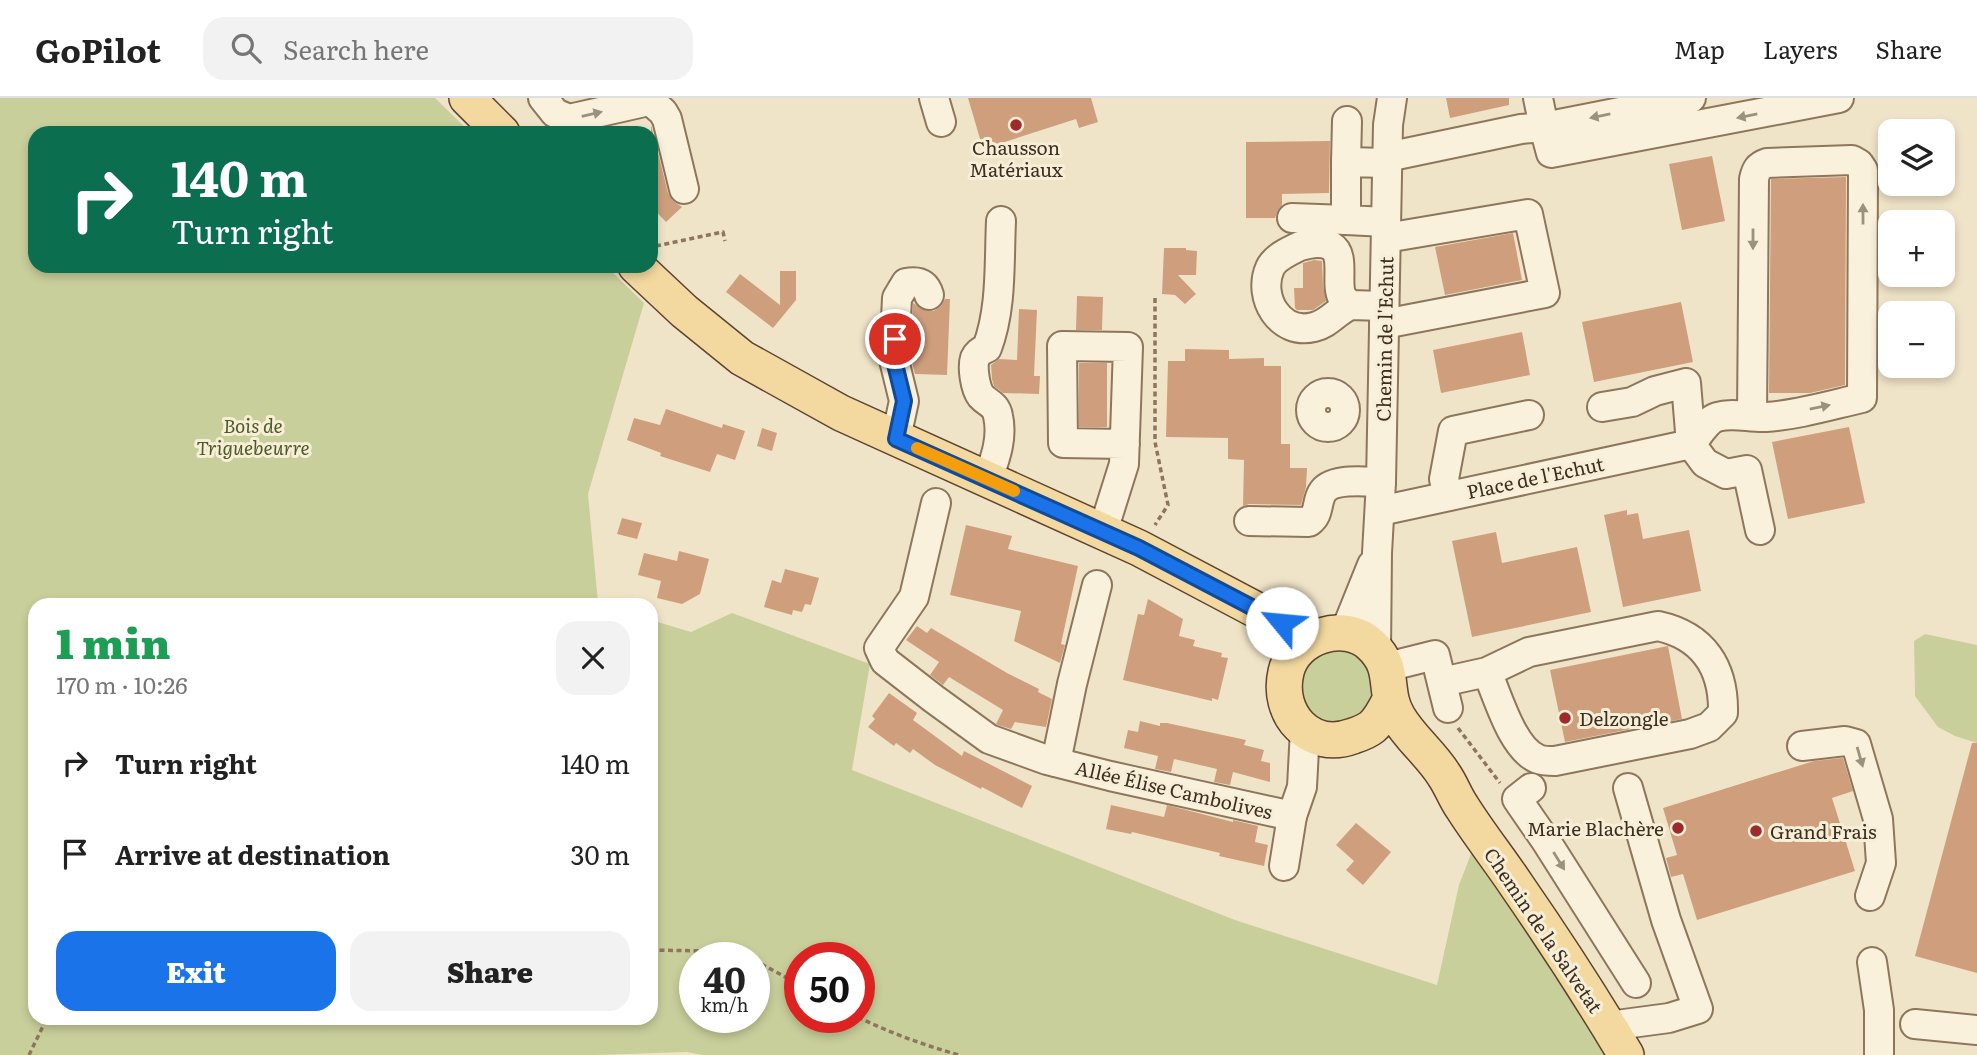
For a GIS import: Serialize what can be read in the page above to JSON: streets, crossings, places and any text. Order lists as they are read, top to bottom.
{
  "streets": {
    "main road": ["Chemin de la Salvetat"],
    "street": ["Chemin de l'Echut", "Place de l'Echut", "Allée Élise Cambolives"]
  },
  "crossings": [
    ["Chemin de l'Echut", "Place de l'Echut"],
    ["Chemin de l'Echut", "Allée Élise Cambolives"],
    ["Chemin de l'Echut", "Chemin de la Salvetat"],
    ["Allée Élise Cambolives", "Chemin de la Salvetat"]
  ],
  "parks": ["Bois de Triguebeurre"],
  "places": [
    "Chausson Matériaux",
    "Delzongle",
    "Marie Blachère",
    "Grand Frais"
  ],
  "page": {
    "header": "GoPilot",
    "search": "Search here",
    "nav": ["Map", "Layers", "Share"],
    "map_buttons": ["+", "−"],
    "turn": ["140 m", "Turn right"],
    "heading": ["1 min", "170 m · 10:26"],
    "list": [
      {
        "name": "Turn right",
        "value": "140 m"
      },
      {
        "name": "Arrive at destination",
        "value": "30 m"
      }
    ],
    "buttons": ["Exit", "Share"],
    "speed": "40 km/h",
    "limit": "50"
  }
}
